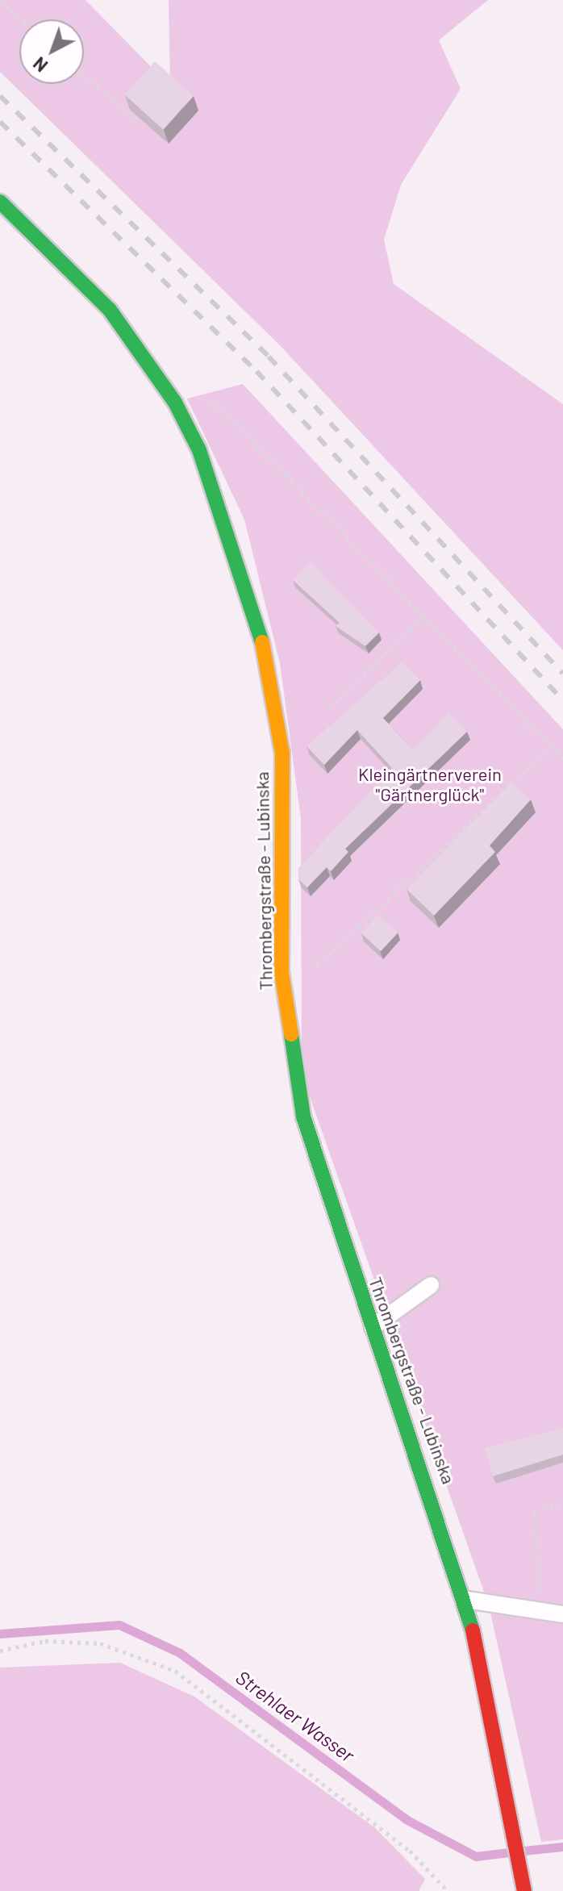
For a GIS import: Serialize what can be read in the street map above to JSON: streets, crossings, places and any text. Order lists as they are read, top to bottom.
{
  "streets": {
    "street": ["Thrombergstraße - Lubinska"]
  },
  "water": ["Strehlaer Wasser"],
  "parks": ["Kleingärtnerverein \"Gärtnerglück\""],
  "north": "bottom left"
}
